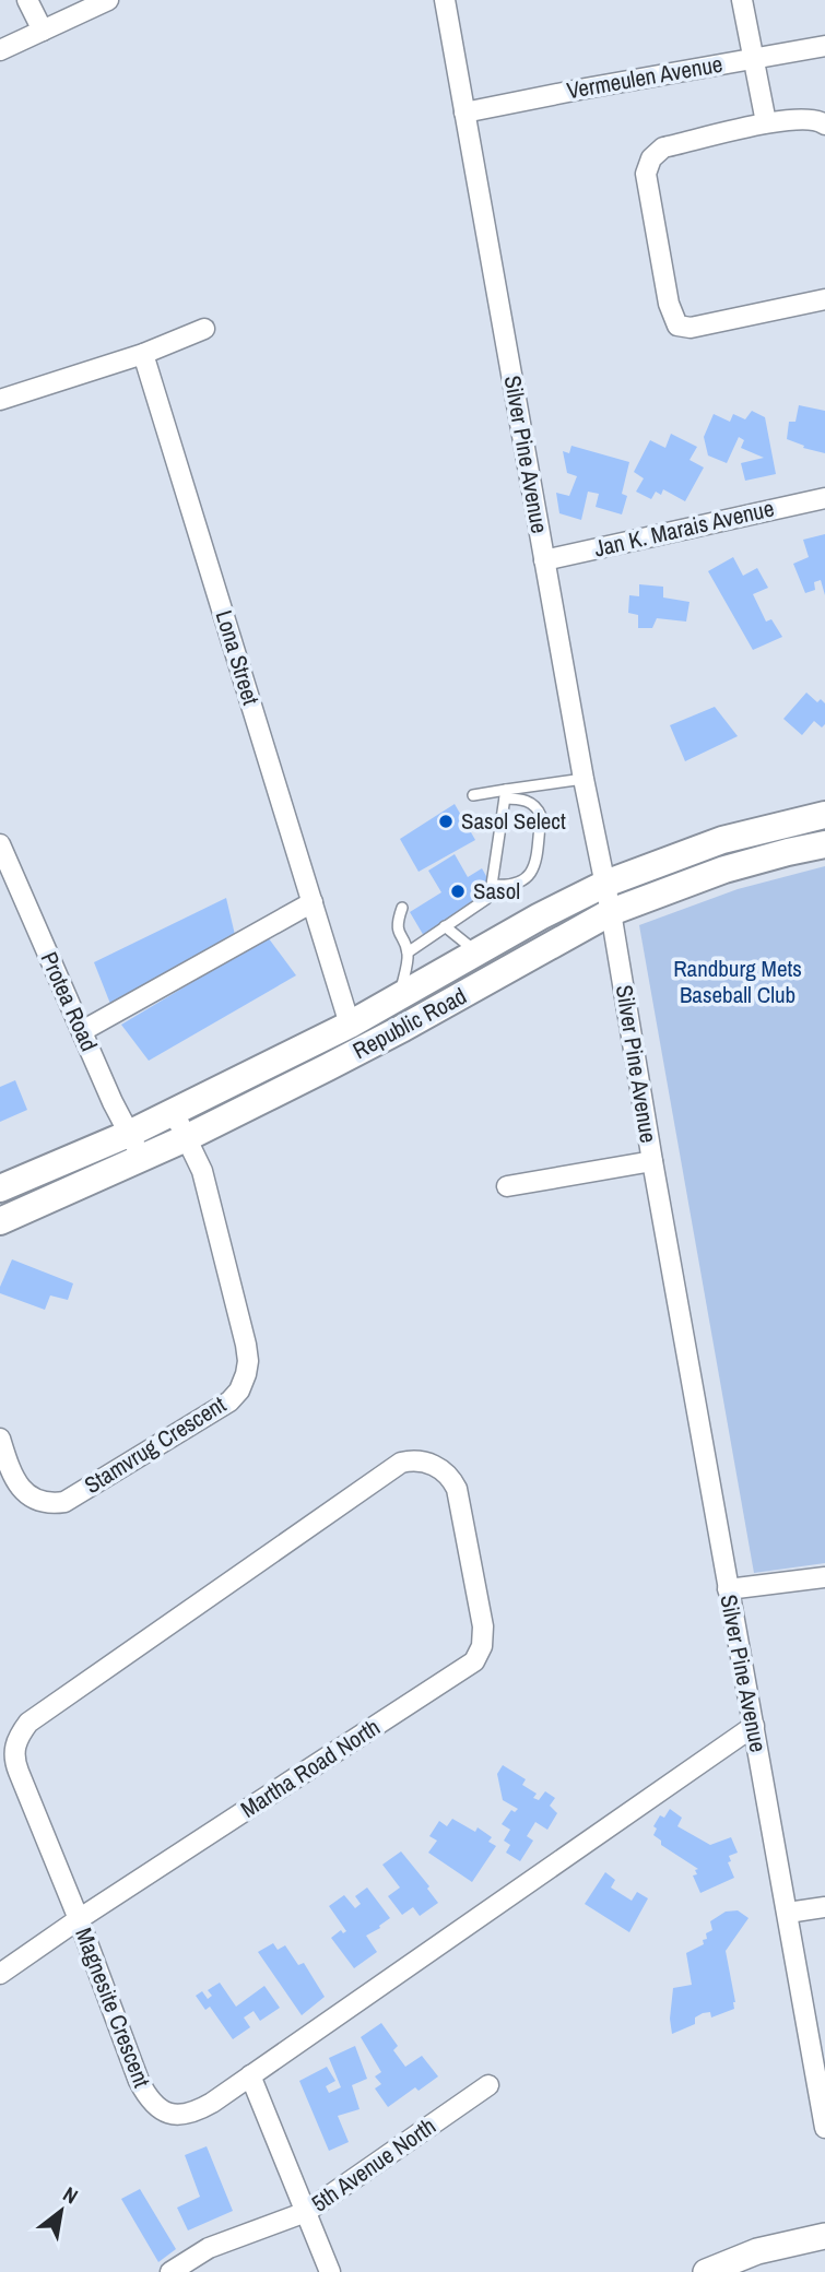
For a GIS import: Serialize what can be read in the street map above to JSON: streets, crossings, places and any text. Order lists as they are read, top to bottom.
{
  "streets": {
    "main road": ["Republic Road"],
    "street": [
      "Vermeulen Avenue",
      "Silver Pine Avenue",
      "Jan K. Marais Avenue",
      "Lona Street",
      "Protea Road",
      "Stamvrug Crescent",
      "Martha Road North",
      "Magnesite Crescent",
      "5th Avenue North"
    ]
  },
  "crossings": [
    ["Vermeulen Avenue", "Silver Pine Avenue"],
    ["Silver Pine Avenue", "Jan K. Marais Avenue"],
    ["Silver Pine Avenue", "Republic Road"],
    ["Silver Pine Avenue", "Magnesite Crescent"],
    ["Lona Street", "Republic Road"],
    ["Protea Road", "Republic Road"],
    ["Republic Road", "Stamvrug Crescent"],
    ["Martha Road North", "Magnesite Crescent"]
  ],
  "parks": ["Randburg Mets Baseball Club"],
  "places": ["Sasol Select", "Sasol"],
  "north": "top right"
}
